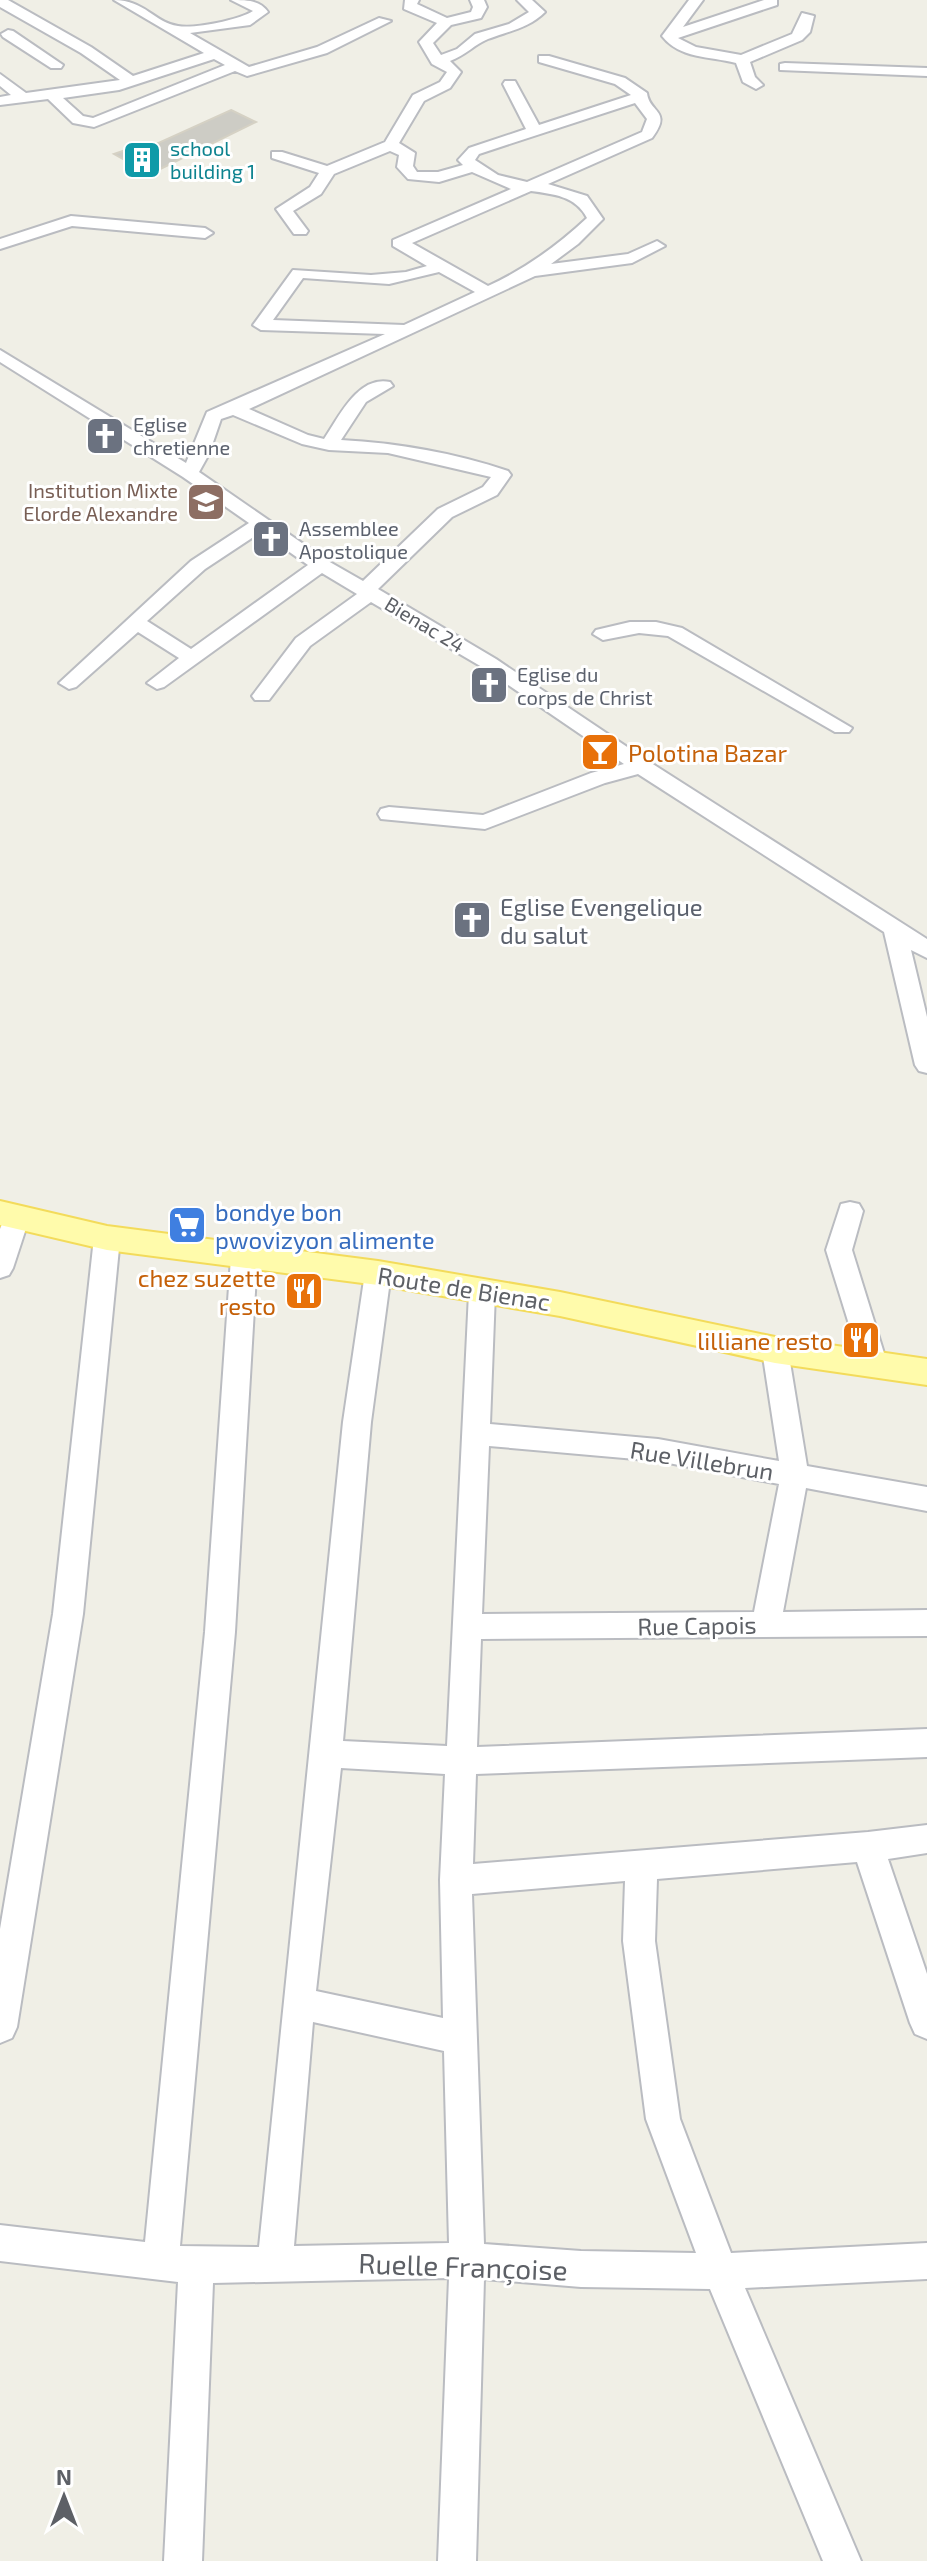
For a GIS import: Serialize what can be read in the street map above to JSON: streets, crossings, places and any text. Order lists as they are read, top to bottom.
{
  "streets": {
    "main road": ["Route de Bienac"],
    "street": [
      "Bienac 24",
      "Rue Villebrun",
      "Rue Capois",
      "Ruelle Françoise"
    ]
  },
  "places": {
    "building": ["school building 1"],
    "church": [
      "Eglise chretienne",
      "Assemblee Apostolique",
      "Eglise du corps de Christ",
      "Eglise Evengelique du salut"
    ],
    "school or university": ["Institution Mixte Elorde Alexandre"],
    "bar": ["Polotina Bazar"],
    "supermarket": ["bondye bon pwovizyon alimente"],
    "restaurant": ["chez suzette resto", "lilliane resto"]
  },
  "north": "top"
}
